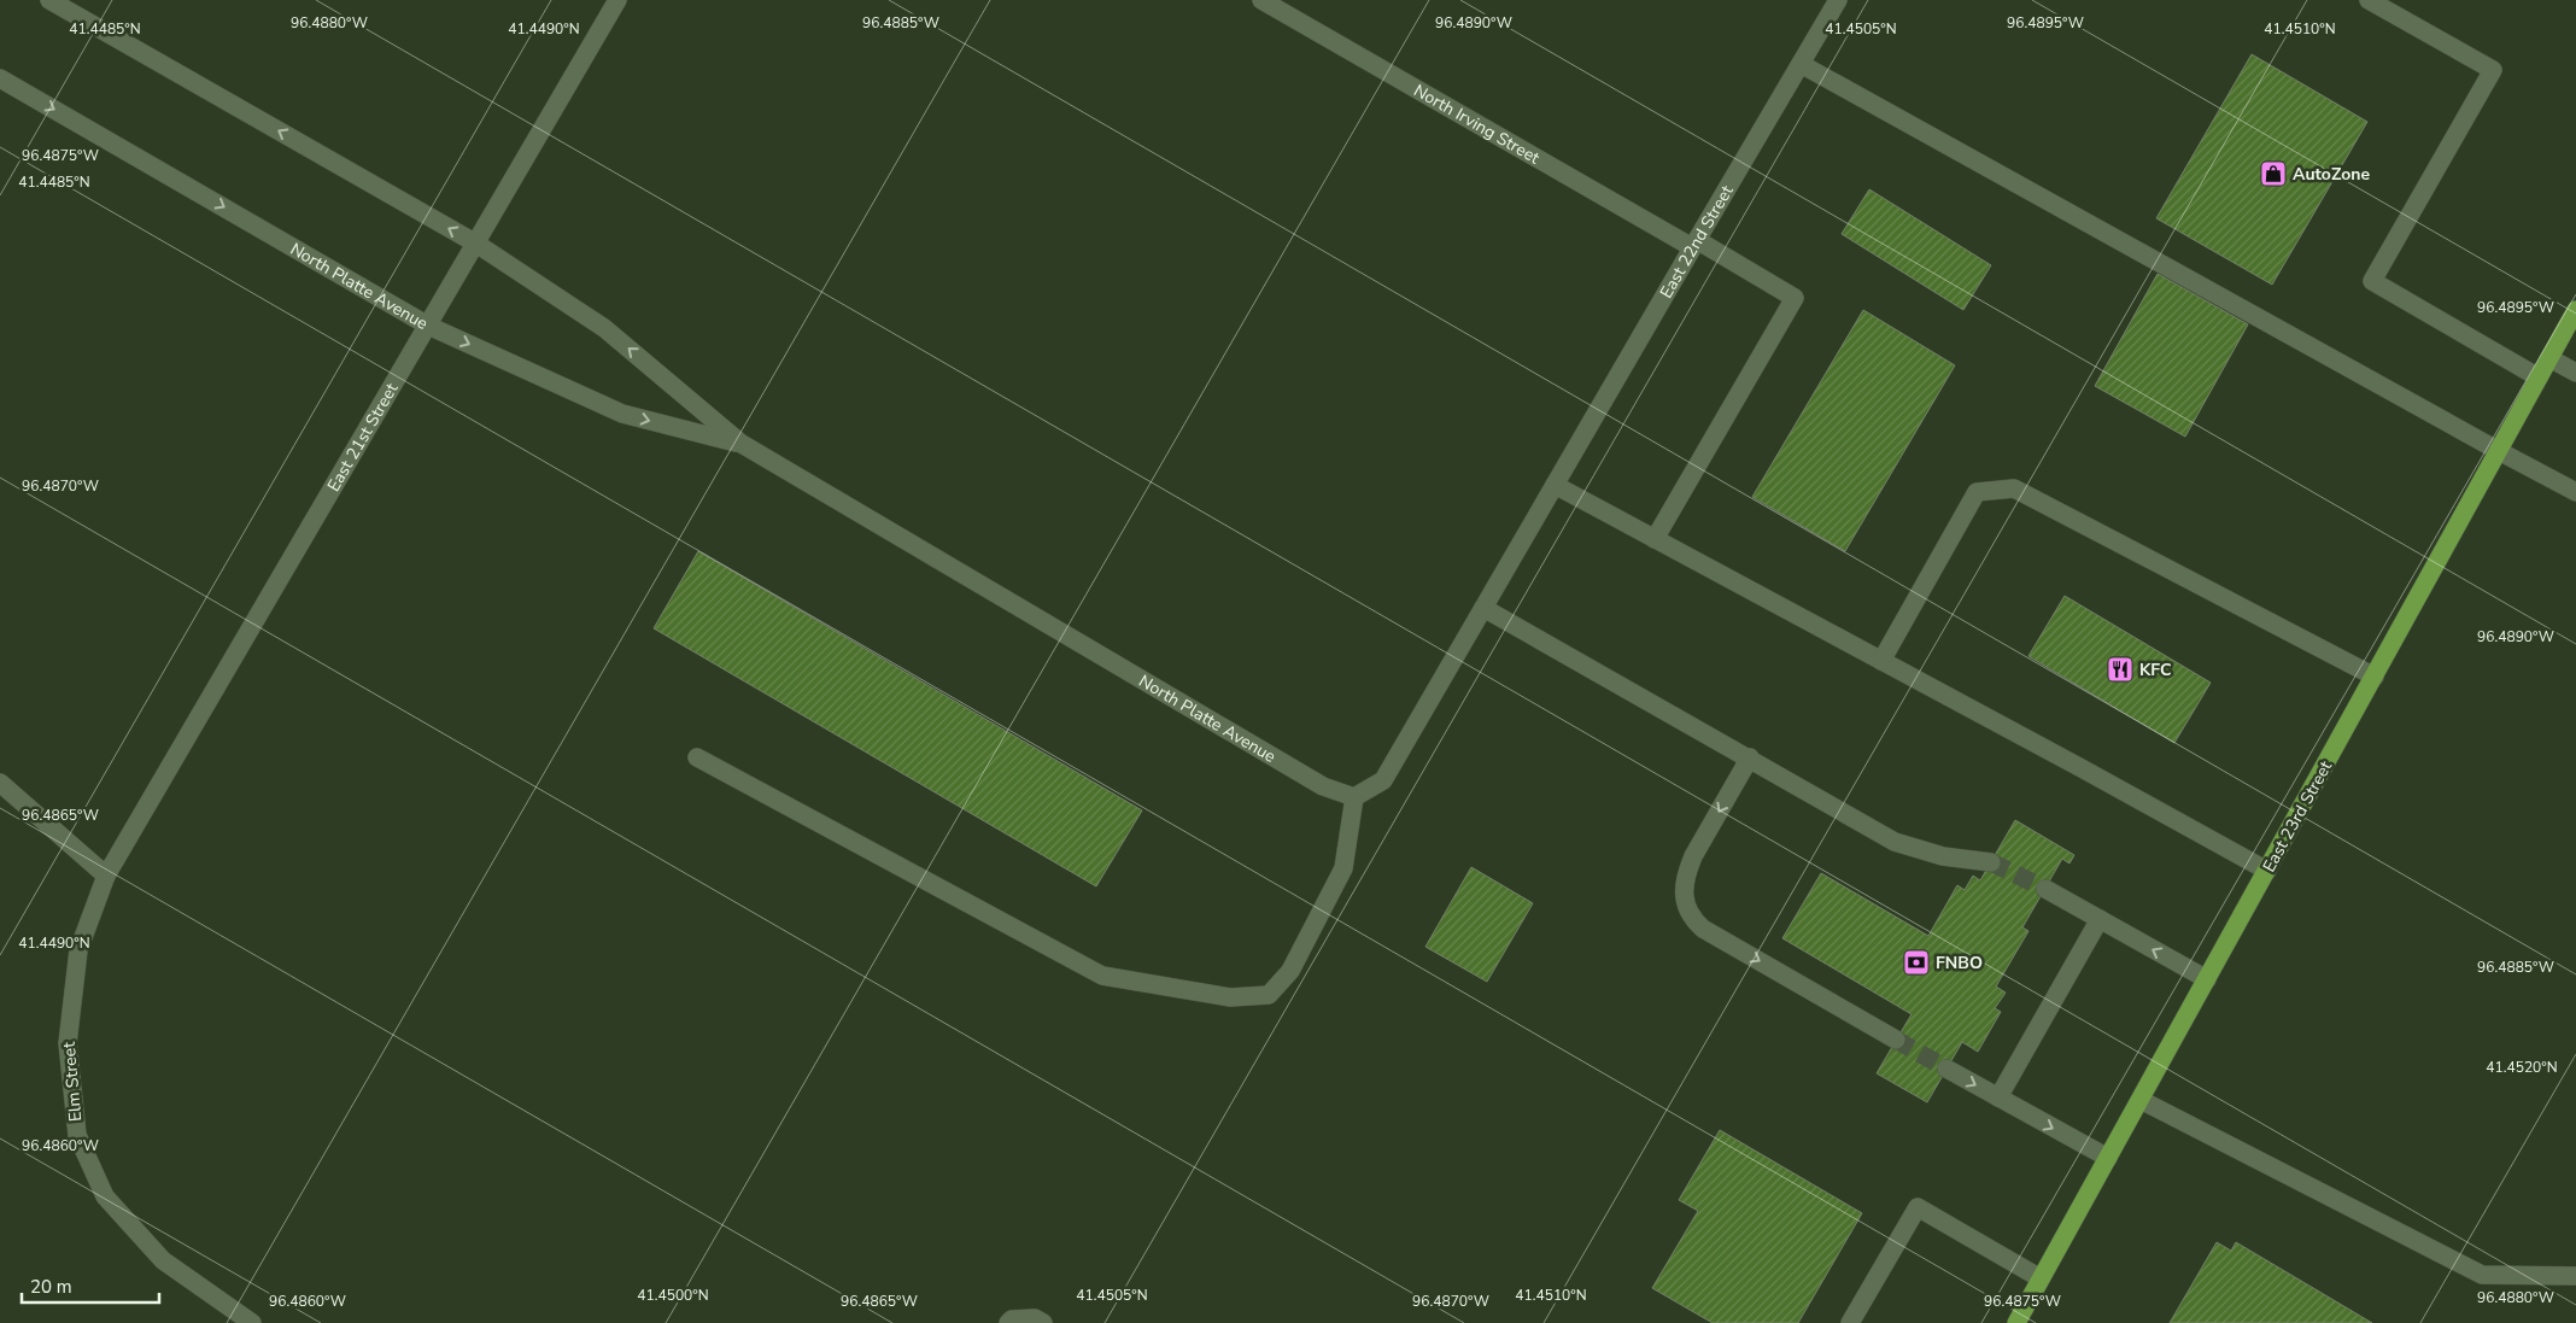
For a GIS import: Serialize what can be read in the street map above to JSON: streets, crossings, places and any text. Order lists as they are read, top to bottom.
{
  "streets": {
    "main road": ["East 23rd Street"],
    "street": [
      "North Irving Street",
      "East 22nd Street",
      "North Platte Avenue",
      "East 21st Street",
      "Elm Street"
    ]
  },
  "crossings": [
    ["North Irving Street", "East 22nd Street"],
    ["North Platte Avenue", "East 21st Street"],
    ["East 21st Street", "Elm Street"]
  ],
  "places": {
    "shop": ["AutoZone"],
    "restaurant": ["KFC"],
    "bank": ["FNBO"]
  },
  "scale_bar": "20 m",
  "coordinates": [
    "96.4880°W",
    "96.4885°W",
    "96.4890°W",
    "96.4895°W",
    "41.4485°N",
    "41.4490°N",
    "41.4505°N",
    "41.4510°N",
    "96.4875°W",
    "96.4870°W",
    "96.4865°W",
    "41.4520°N",
    "96.4860°W",
    "41.4500°N"
  ]
}
